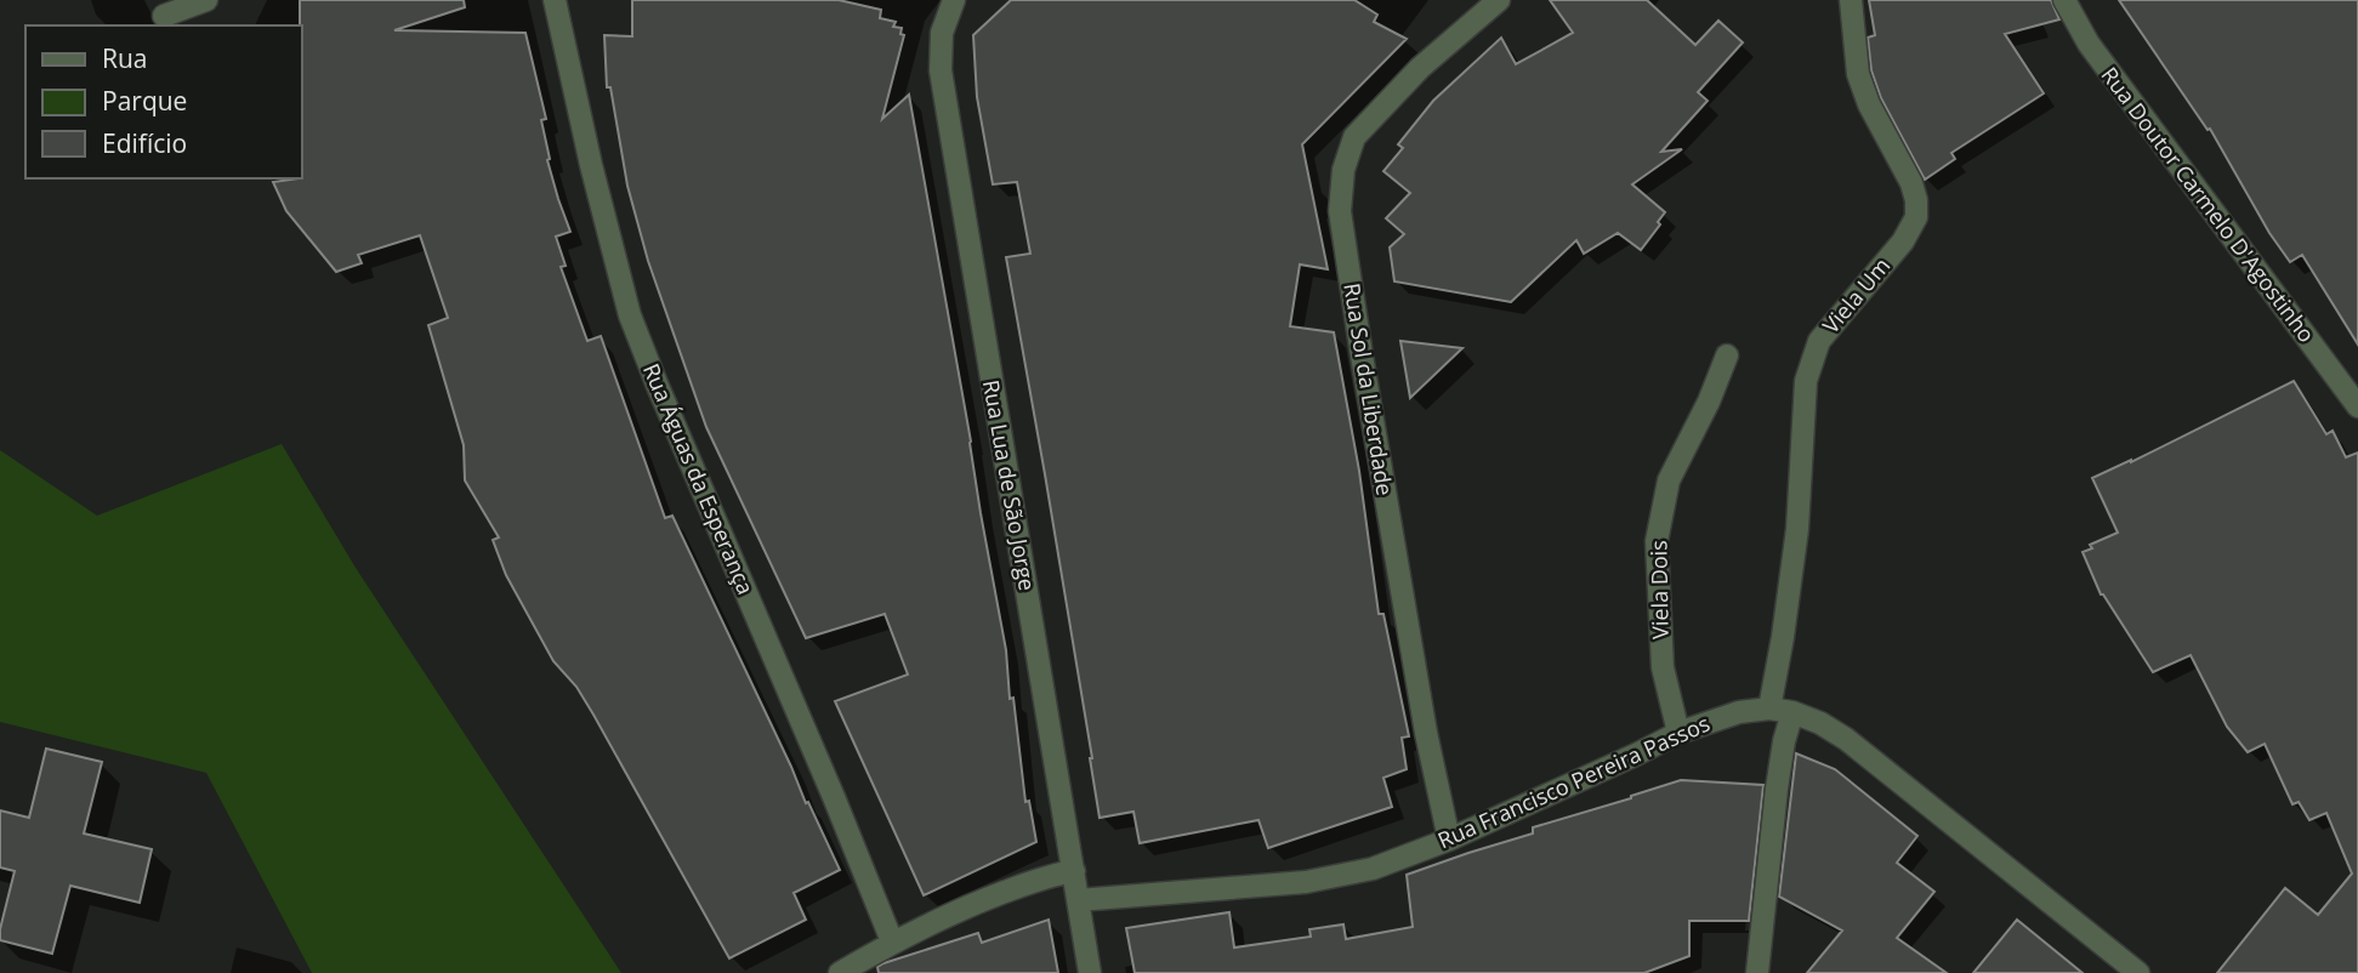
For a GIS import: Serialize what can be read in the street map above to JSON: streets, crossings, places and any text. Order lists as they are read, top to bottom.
{
  "streets": {
    "street": [
      "Rua Doutor Carmelo D'Agostinho",
      "Viela Um",
      "Rua Sol da Liberdade",
      "Rua Águas da Esperança",
      "Rua Lua de São Jorge",
      "Viela Dois",
      "Rua Francisco Pereira Passos"
    ]
  },
  "crossings": [
    ["Viela Um", "Rua Francisco Pereira Passos"],
    ["Rua Sol da Liberdade", "Rua Francisco Pereira Passos"],
    ["Rua Lua de São Jorge", "Rua Francisco Pereira Passos"],
    ["Viela Dois", "Rua Francisco Pereira Passos"]
  ],
  "legend": ["Rua", "Parque", "Edifício"]
}
